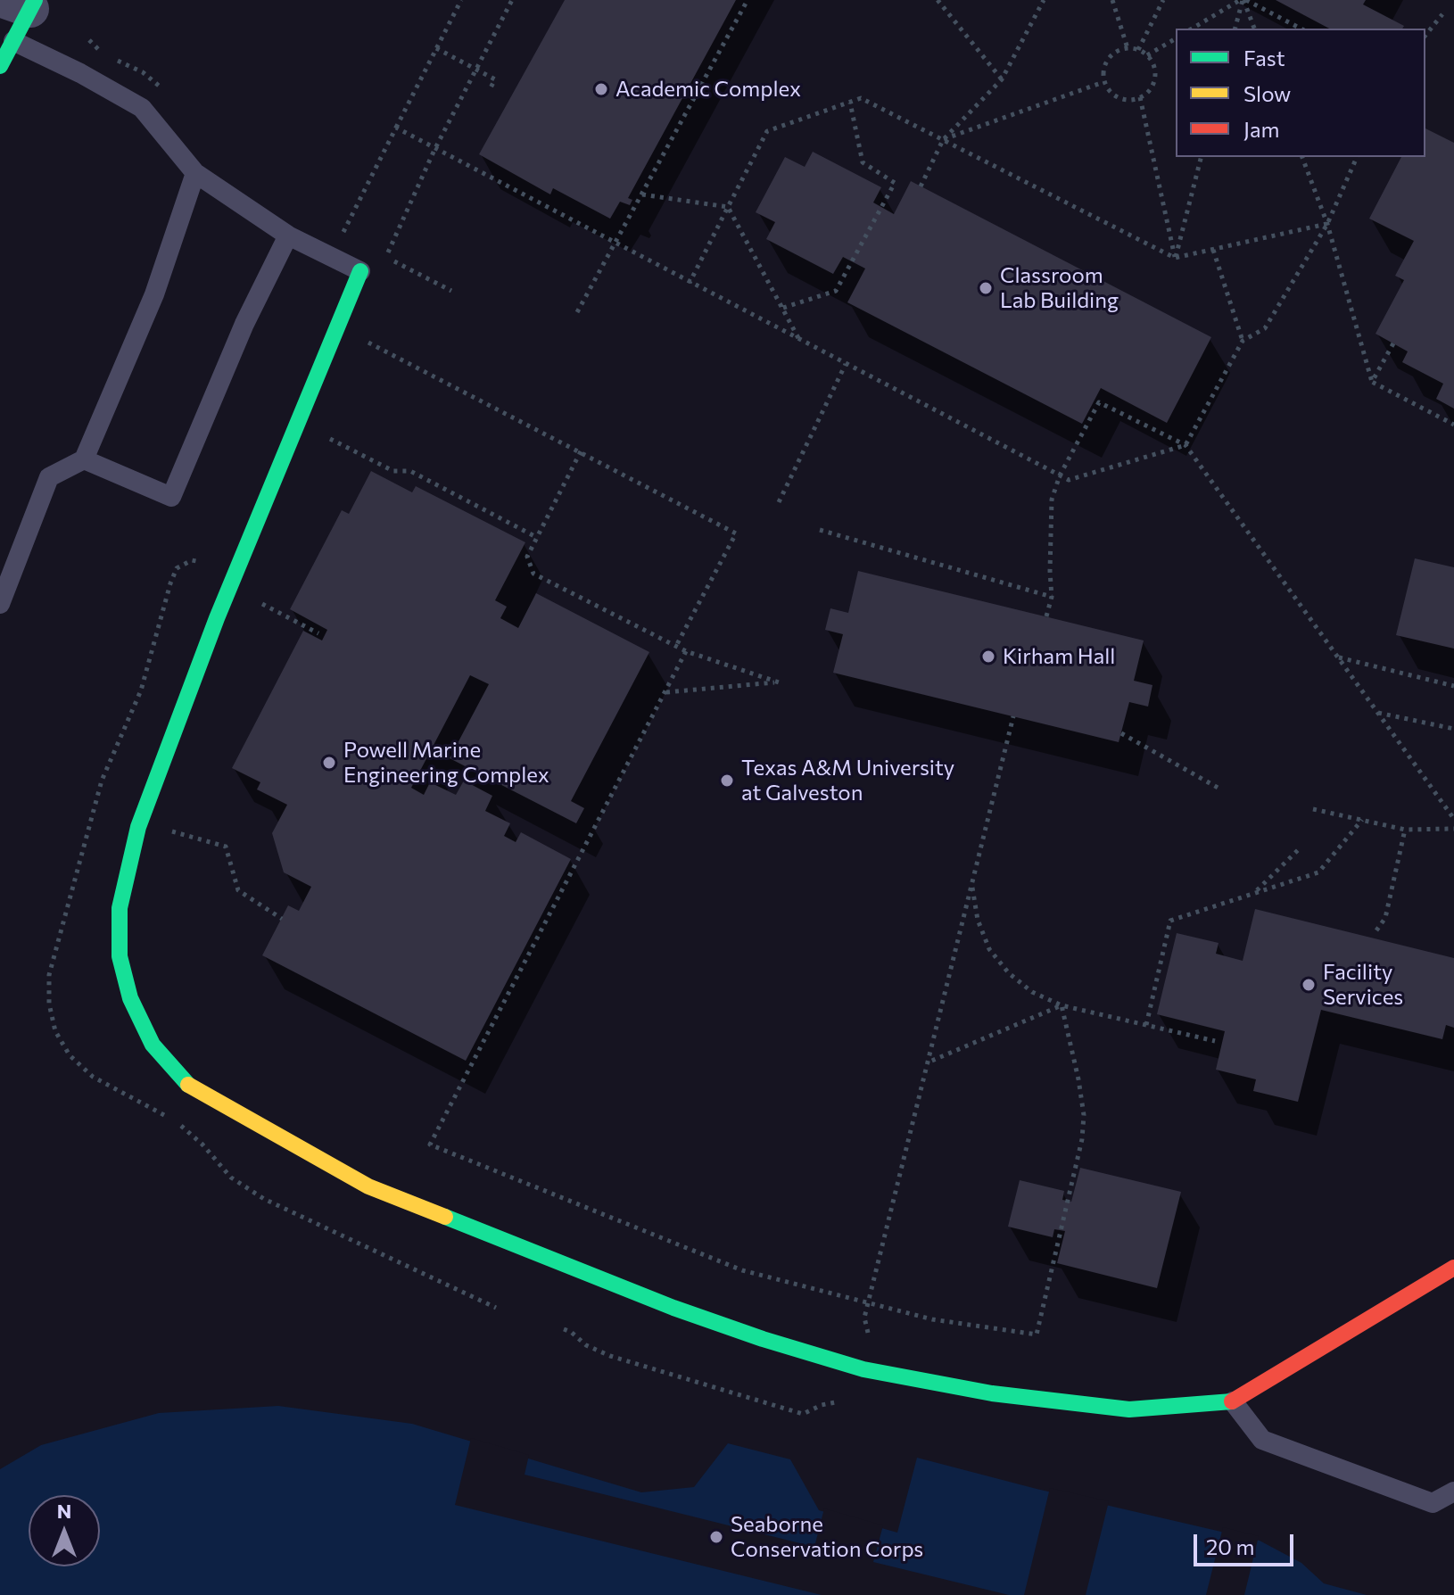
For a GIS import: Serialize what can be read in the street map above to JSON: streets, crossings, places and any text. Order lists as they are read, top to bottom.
{
  "places": [
    "Academic Complex",
    "Classroom Lab Building",
    "Kirham Hall",
    "Powell Marine Engineering Complex",
    "Texas A&M University at Galveston",
    "Facility Services",
    "Seaborne Conservation Corps"
  ],
  "legend": ["Fast", "Slow", "Jam"],
  "scale_bar": "20 m",
  "north": "top"
}
